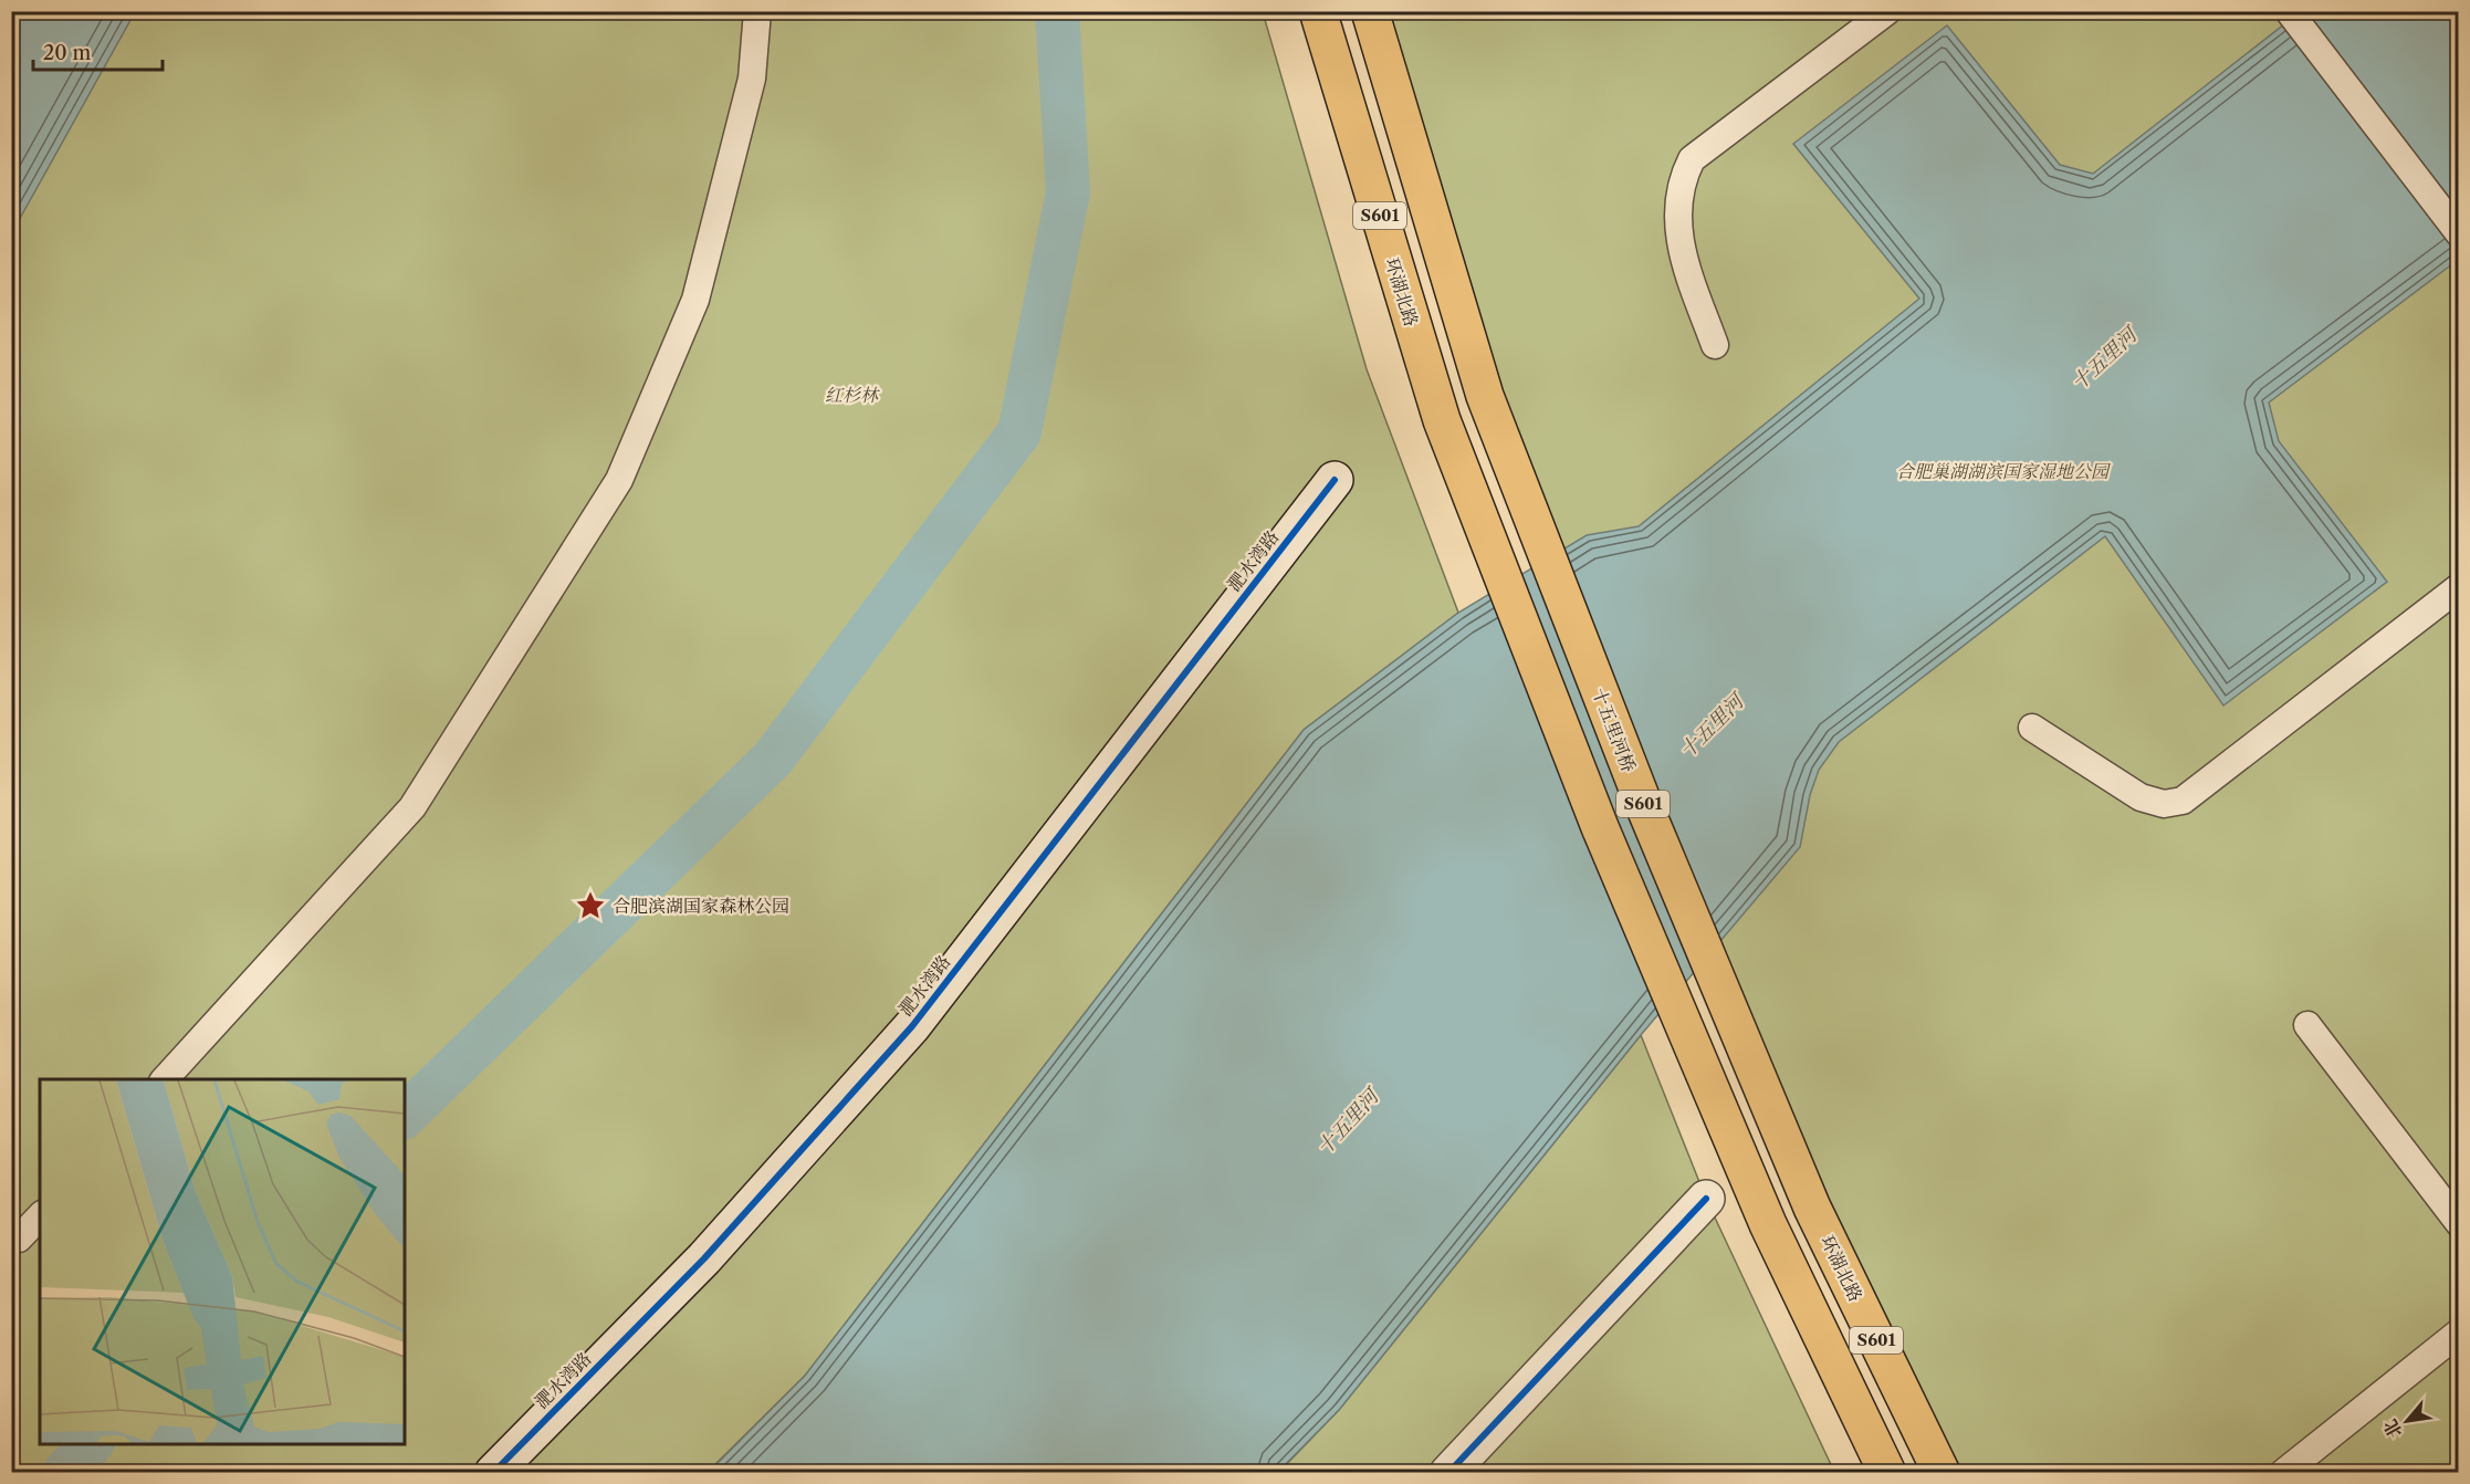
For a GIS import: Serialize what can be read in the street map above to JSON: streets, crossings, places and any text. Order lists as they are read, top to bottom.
{
  "streets": {
    "main road": ["S601", "环湖北路", "十五里河桥"],
    "street": ["淝水湾路"]
  },
  "crossings": [
    ["环湖北路", "十五里河桥"]
  ],
  "water": ["十五里河"],
  "parks": ["红杉林", "合肥巢湖湖滨国家湿地公园"],
  "places": {
    "place": ["合肥滨湖国家森林公园"]
  },
  "scale_bar": "20 m",
  "north": "bottom left"
}
